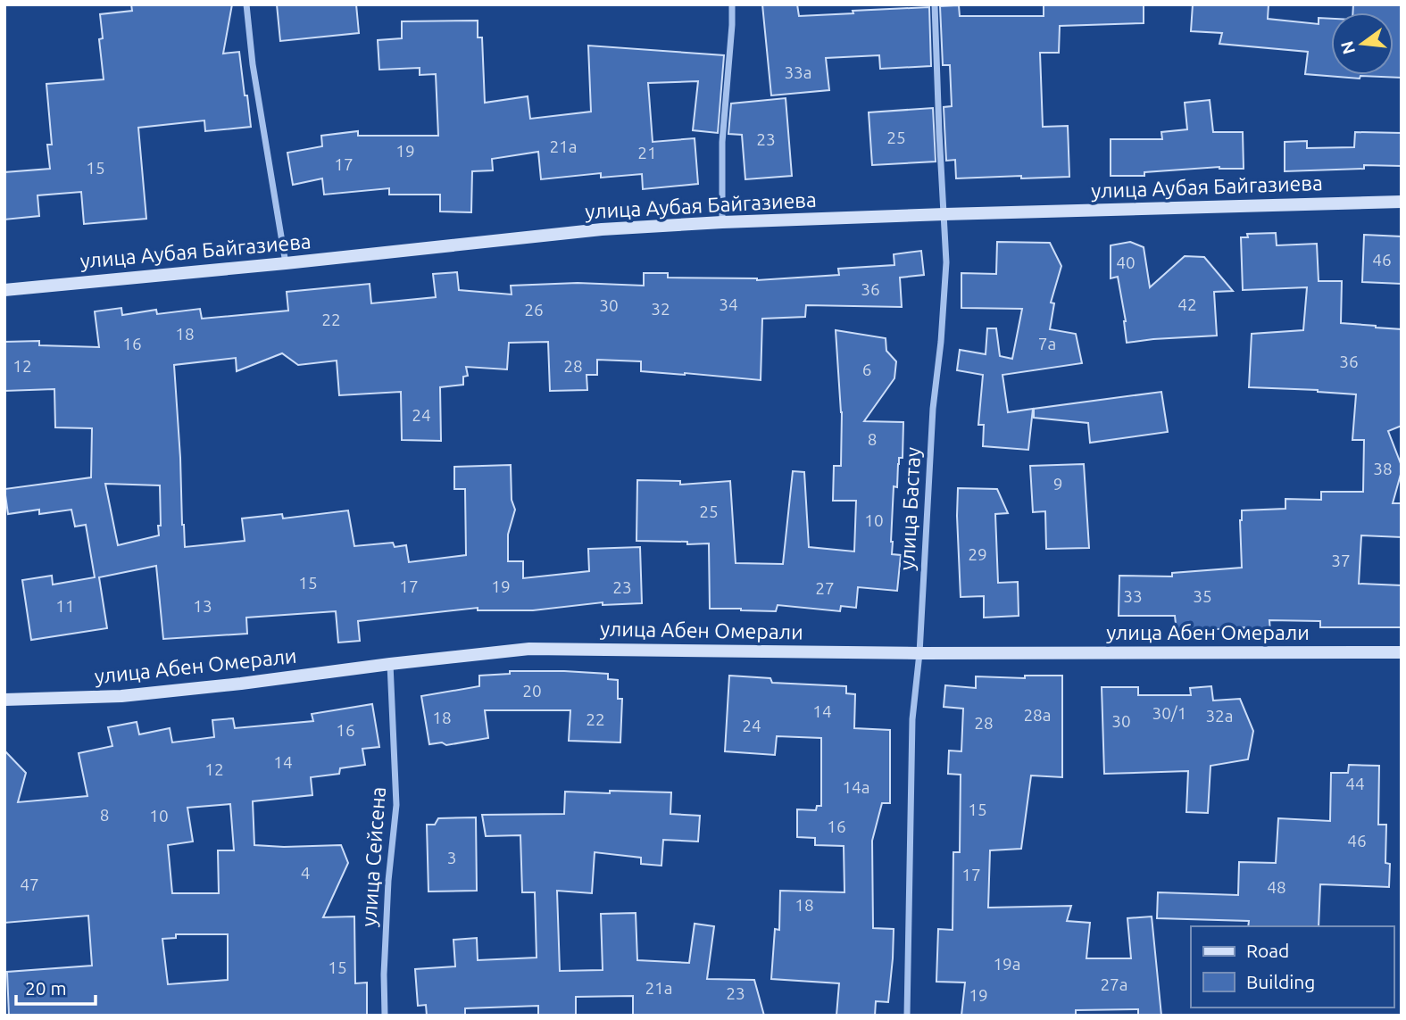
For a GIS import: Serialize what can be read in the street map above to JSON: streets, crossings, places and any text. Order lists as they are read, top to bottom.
{
  "streets": {
    "main road": ["улица Аубая Байгазиева", "улица Абен Омерали"],
    "street": ["улица Бастау", "улица Сейсена"]
  },
  "crossings": [
    ["улица Аубая Байгазиева", "улица Бастау"],
    ["улица Бастау", "улица Абен Омерали"],
    ["улица Абен Омерали", "улица Сейсена"]
  ],
  "house_numbers": [
    "33а",
    "25",
    "23",
    "21а",
    "19",
    "21",
    "17",
    "15",
    "46",
    "40",
    "36",
    "34",
    "42",
    "30",
    "32",
    "26",
    "22",
    "18",
    "16",
    "7а",
    "36",
    "12",
    "28",
    "6",
    "24",
    "8",
    "38",
    "9",
    "25",
    "10",
    "29",
    "37",
    "15",
    "17",
    "19",
    "23",
    "27",
    "33",
    "35",
    "11",
    "13",
    "20",
    "14",
    "30/1",
    "28а",
    "32а",
    "18",
    "22",
    "30",
    "28",
    "24",
    "16",
    "14",
    "12",
    "44",
    "14а",
    "15",
    "8",
    "10",
    "16",
    "46",
    "3",
    "4",
    "17",
    "47",
    "48",
    "18",
    "19а",
    "15",
    "27а",
    "21а",
    "23",
    "19"
  ],
  "legend": ["Road", "Building"],
  "scale_bar": "20 m",
  "north": "left"
}
